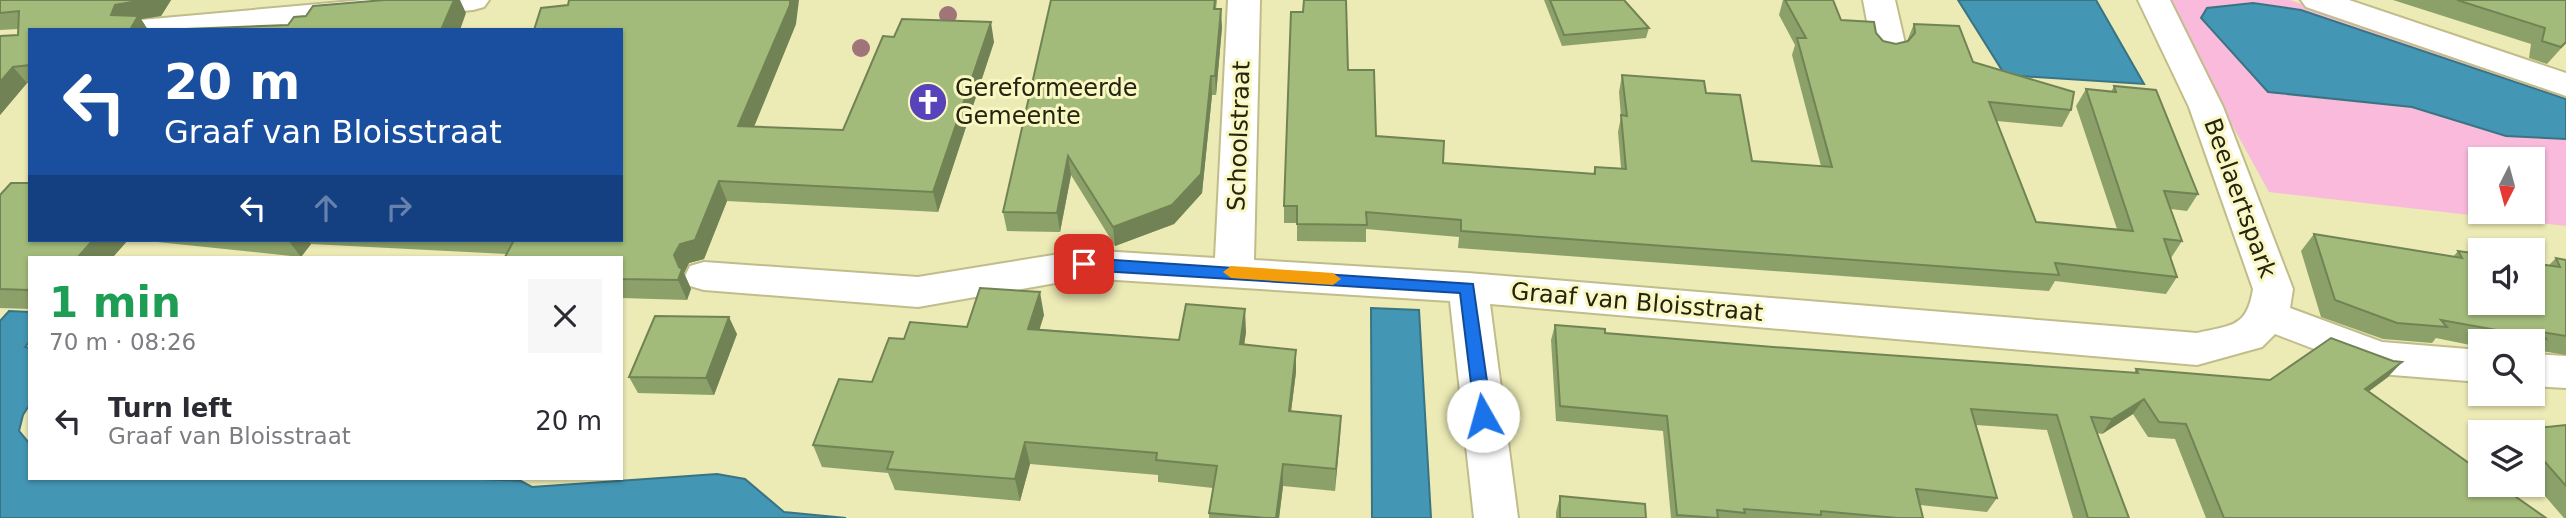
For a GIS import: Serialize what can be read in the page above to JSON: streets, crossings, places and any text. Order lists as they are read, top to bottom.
{
  "streets": {
    "street": ["Schoolstraat", "Beelaertspark", "Graaf van Bloisstraat"]
  },
  "crossings": [
    ["Schoolstraat", "Graaf van Bloisstraat"],
    ["Beelaertspark", "Graaf van Bloisstraat"]
  ],
  "places": {
    "church": ["Gereformeerde Gemeente"]
  },
  "north": "bottom",
  "page": {
    "turn": ["20 m", "Graaf van Bloisstraat"],
    "heading": ["1 min", "70 m · 08:26"],
    "list": [
      {
        "name": "Turn left",
        "note": "Graaf van Bloisstraat",
        "value": "20 m"
      }
    ]
  }
}
